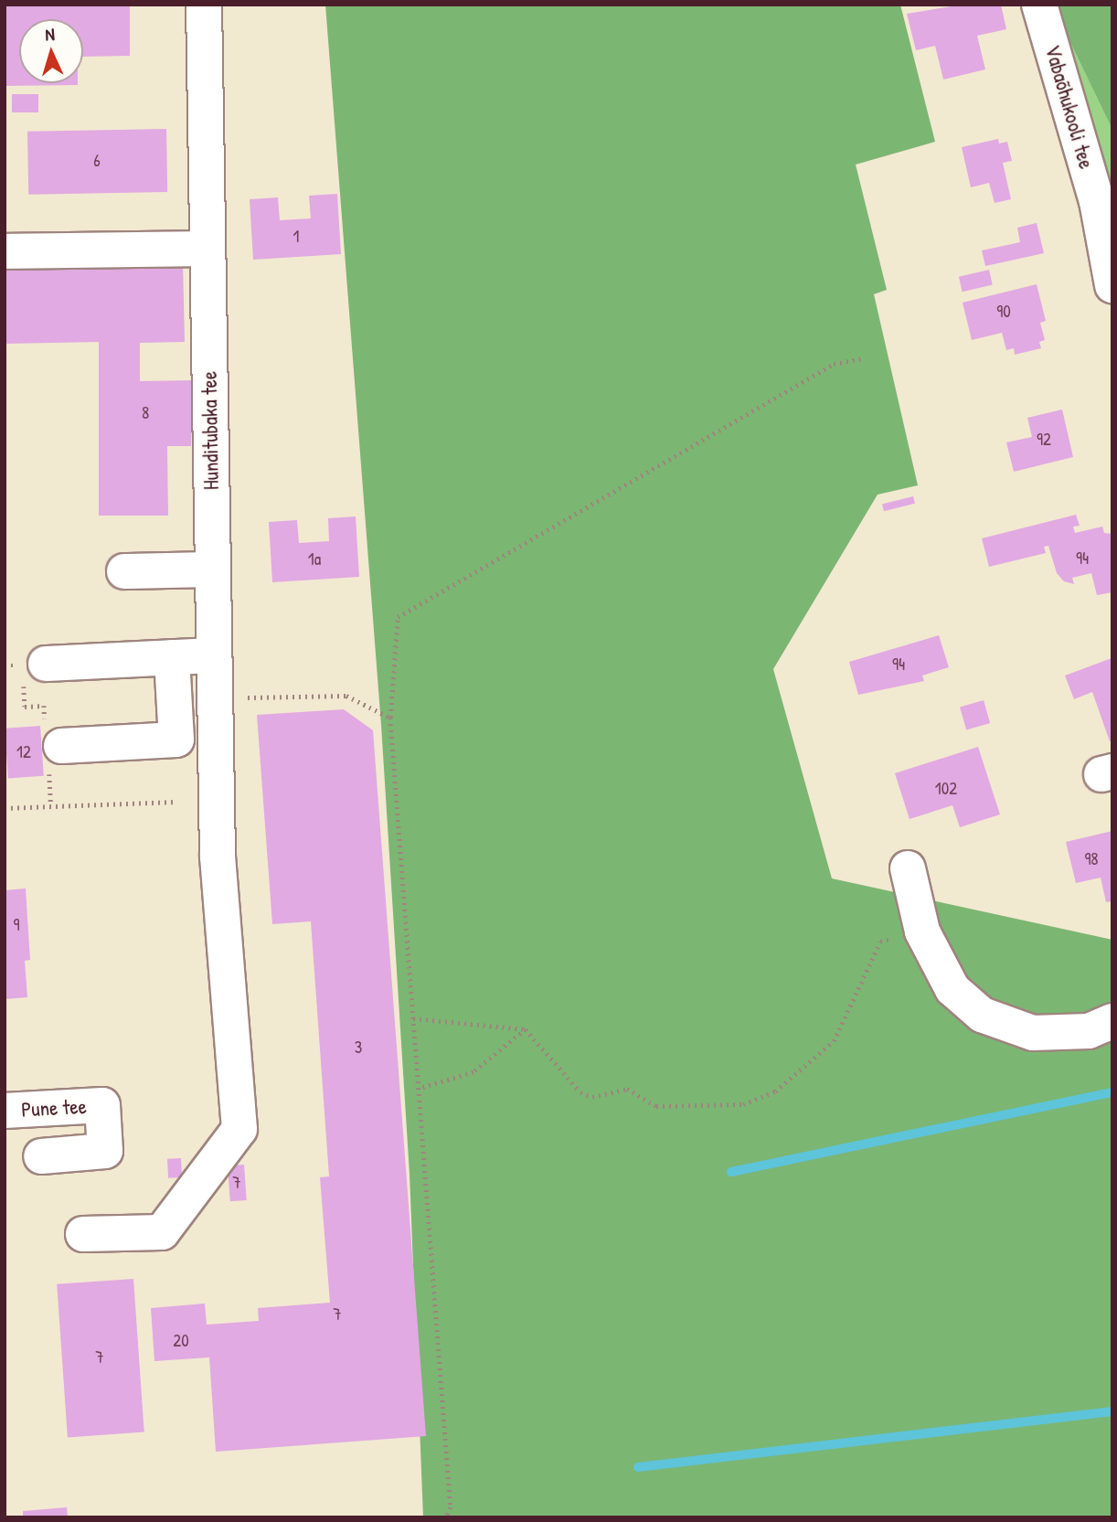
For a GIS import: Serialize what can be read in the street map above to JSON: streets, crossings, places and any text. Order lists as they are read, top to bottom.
{
  "streets": {
    "street": ["Vabaõhukooli tee", "Hunditubaka tee", "Pune tee"]
  },
  "house_numbers": [
    "6",
    "1",
    "90",
    "8",
    "92",
    "94",
    "1a",
    "94",
    "12",
    "102",
    "98",
    "9",
    "3",
    "7",
    "7",
    "20",
    "7"
  ],
  "north": "top"
}
